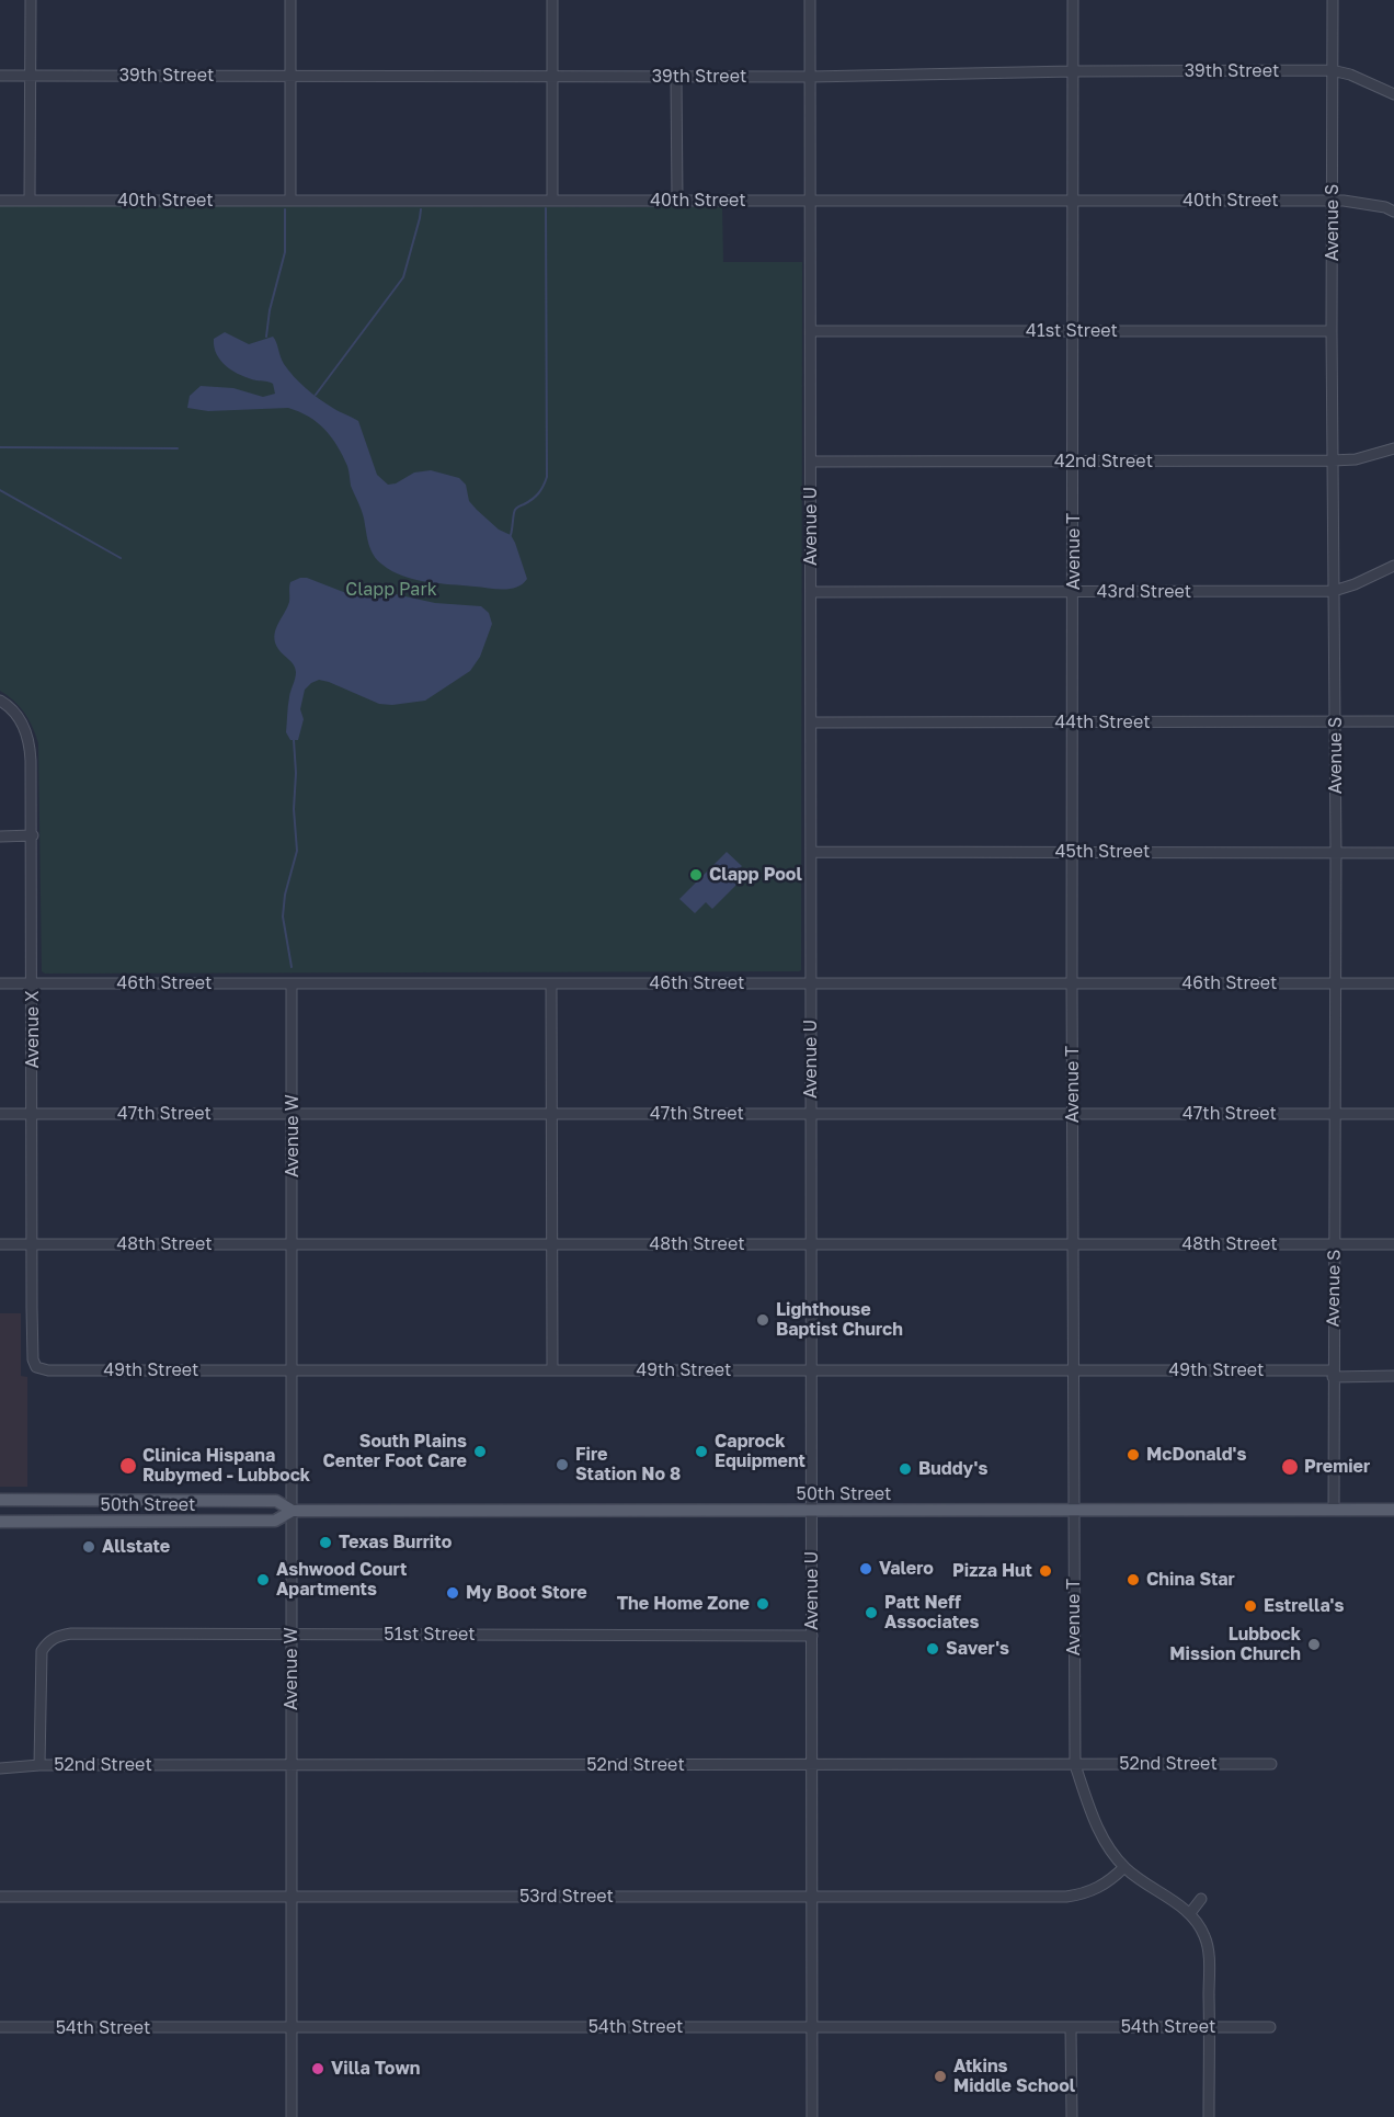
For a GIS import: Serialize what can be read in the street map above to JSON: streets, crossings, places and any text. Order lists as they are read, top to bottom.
{
  "streets": {
    "main road": ["50th Street"],
    "street": [
      "39th Street",
      "40th Street",
      "Avenue S",
      "41st Street",
      "42nd Street",
      "Avenue U",
      "Avenue T",
      "43rd Street",
      "44th Street",
      "45th Street",
      "46th Street",
      "Avenue X",
      "47th Street",
      "Avenue W",
      "48th Street",
      "49th Street",
      "51st Street",
      "52nd Street",
      "53rd Street",
      "54th Street"
    ]
  },
  "crossings": [
    ["39th Street", "Avenue S"],
    ["39th Street", "Avenue U"],
    ["39th Street", "Avenue T"],
    ["40th Street", "Avenue S"],
    ["40th Street", "Avenue U"],
    ["40th Street", "Avenue T"],
    ["Avenue S", "41st Street"],
    ["Avenue S", "42nd Street"],
    ["Avenue S", "43rd Street"],
    ["Avenue S", "44th Street"],
    ["Avenue S", "45th Street"],
    ["Avenue S", "46th Street"],
    ["Avenue S", "47th Street"],
    ["Avenue S", "48th Street"],
    ["Avenue S", "49th Street"],
    ["Avenue S", "50th Street"],
    ["41st Street", "Avenue U"],
    ["41st Street", "Avenue T"],
    ["42nd Street", "Avenue U"],
    ["42nd Street", "Avenue T"],
    ["Avenue U", "43rd Street"],
    ["Avenue U", "44th Street"],
    ["Avenue U", "45th Street"],
    ["Avenue U", "46th Street"],
    ["Avenue U", "47th Street"],
    ["Avenue U", "48th Street"],
    ["Avenue U", "49th Street"],
    ["Avenue U", "50th Street"],
    ["Avenue U", "51st Street"],
    ["Avenue U", "52nd Street"],
    ["Avenue U", "53rd Street"],
    ["Avenue U", "54th Street"],
    ["Avenue T", "43rd Street"],
    ["Avenue T", "44th Street"],
    ["Avenue T", "45th Street"],
    ["Avenue T", "46th Street"],
    ["Avenue T", "47th Street"],
    ["Avenue T", "48th Street"],
    ["Avenue T", "49th Street"],
    ["Avenue T", "50th Street"],
    ["Avenue T", "52nd Street"],
    ["Avenue T", "53rd Street"],
    ["Avenue T", "54th Street"],
    ["46th Street", "Avenue X"],
    ["46th Street", "Avenue W"],
    ["Avenue X", "47th Street"],
    ["Avenue X", "48th Street"],
    ["Avenue X", "49th Street"],
    ["47th Street", "Avenue W"],
    ["Avenue W", "48th Street"],
    ["Avenue W", "49th Street"],
    ["Avenue W", "50th Street"],
    ["Avenue W", "51st Street"],
    ["Avenue W", "52nd Street"],
    ["Avenue W", "53rd Street"],
    ["Avenue W", "54th Street"],
    ["51st Street", "52nd Street"]
  ],
  "parks": ["Clapp Park"],
  "places": [
    "Clapp Pool",
    "Lighthouse Baptist Church",
    "South Plains Center Foot Care",
    "Caprock Equipment",
    "McDonald's",
    "Fire Station No 8",
    "Clinica Hispana Rubymed - Lubbock",
    "Premier",
    "Buddy's",
    "Texas Burrito",
    "Allstate",
    "Valero",
    "Pizza Hut",
    "Ashwood Court Apartments",
    "China Star",
    "My Boot Store",
    "The Home Zone",
    "Estrella's",
    "Patt Neff Associates",
    "Lubbock Mission Church",
    "Saver's",
    "Villa Town",
    "Atkins Middle School"
  ]
}
